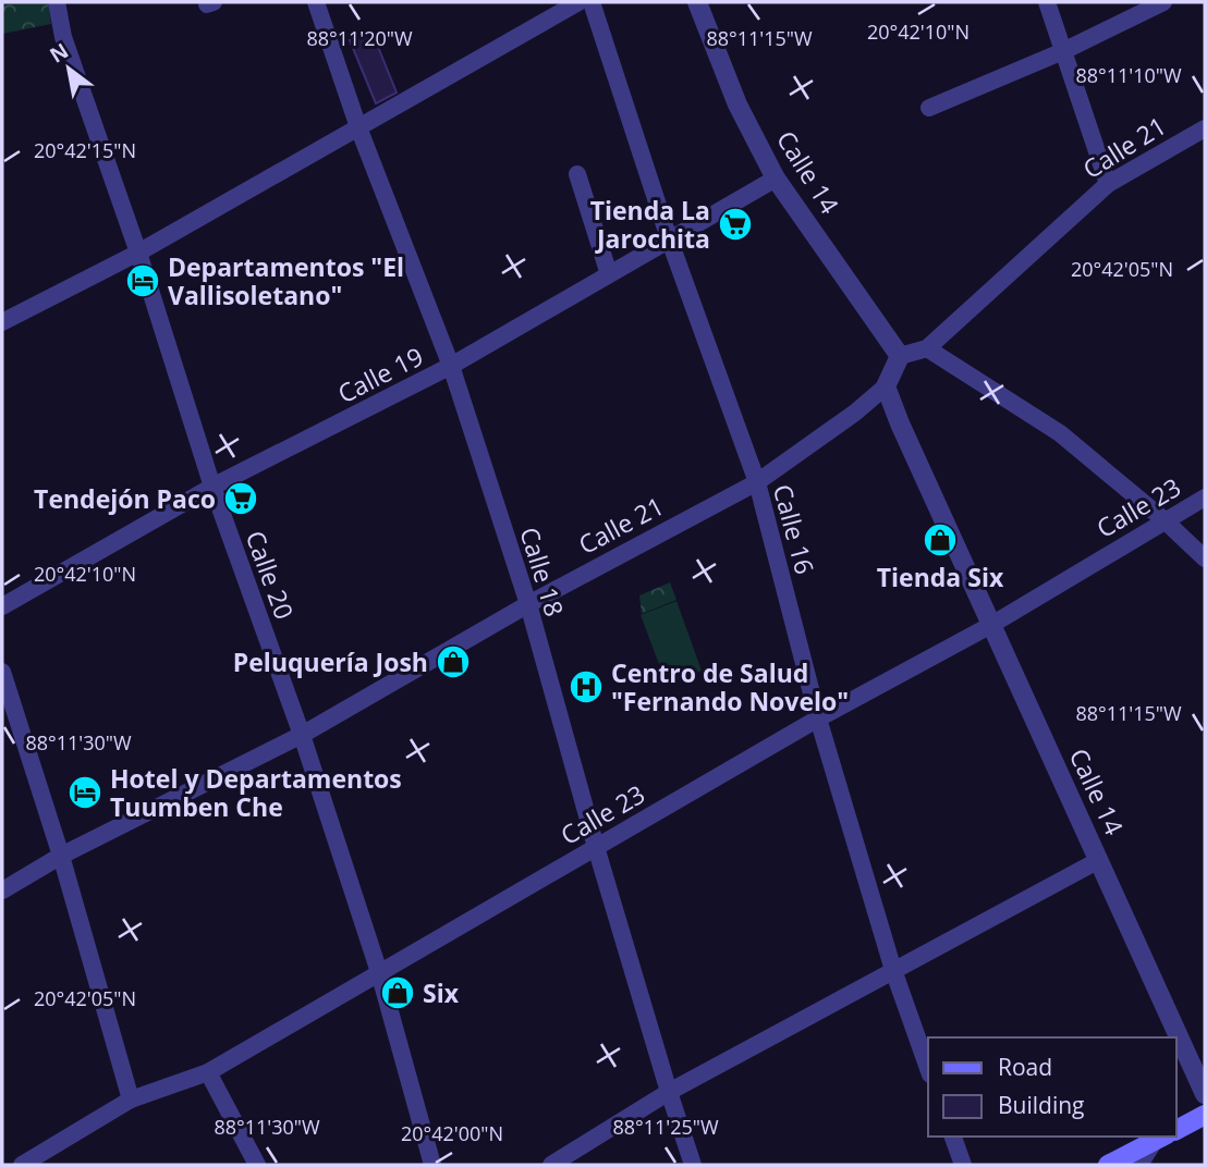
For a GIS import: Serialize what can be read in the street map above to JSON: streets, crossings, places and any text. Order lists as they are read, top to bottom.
{
  "streets": {
    "street": [
      "Calle 21",
      "Calle 14",
      "Calle 19",
      "Calle 23",
      "Calle 16",
      "Calle 18",
      "Calle 20"
    ]
  },
  "crossings": [
    ["Calle 21", "Calle 14"],
    ["Calle 21", "Calle 16"],
    ["Calle 21", "Calle 18"],
    ["Calle 21", "Calle 20"],
    ["Calle 14", "Calle 19"],
    ["Calle 14", "Calle 23"],
    ["Calle 19", "Calle 16"],
    ["Calle 19", "Calle 18"],
    ["Calle 19", "Calle 20"],
    ["Calle 23", "Calle 16"],
    ["Calle 23", "Calle 18"],
    ["Calle 23", "Calle 20"]
  ],
  "places": {
    "supermarket": ["Tienda La Jarochita", "Tendejón Paco"],
    "hotel": ["Departamentos \"El Vallisoletano\"", "Hotel y Departamentos Tuumben Che"],
    "shop": ["Tienda Six", "Peluquería Josh", "Six"],
    "hospital": ["Centro de Salud \"Fernando Novelo\""]
  },
  "legend": ["Road", "Building"],
  "north": "top left",
  "coordinates": [
    "20°42'10\"N",
    "88°11'20\"W",
    "88°11'15\"W",
    "88°11'10\"W",
    "20°42'15\"N",
    "20°42'05\"N",
    "88°11'30\"W",
    "88°11'25\"W",
    "20°42'00\"N"
  ]
}
